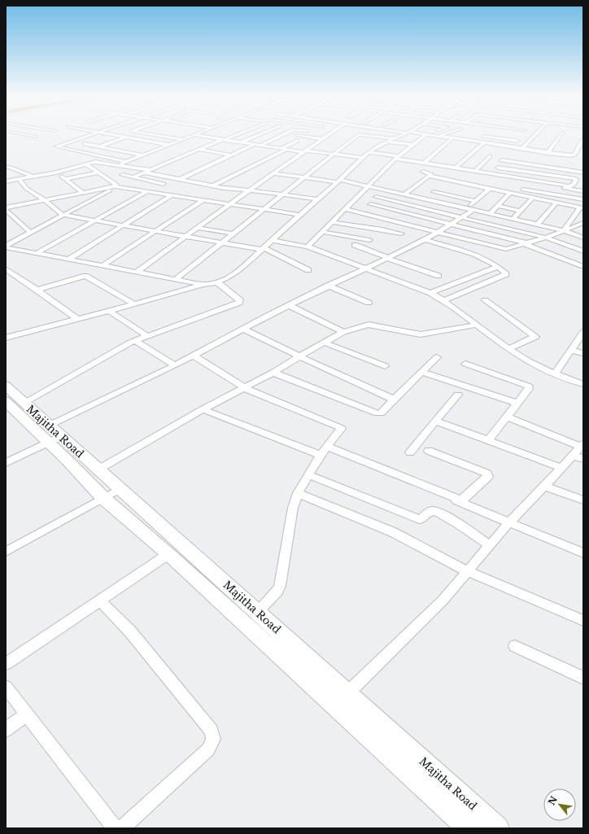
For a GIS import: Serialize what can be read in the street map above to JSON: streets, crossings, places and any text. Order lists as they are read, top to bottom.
{
  "streets": {
    "main road": ["Majitha Road"]
  },
  "north": "top left"
}
